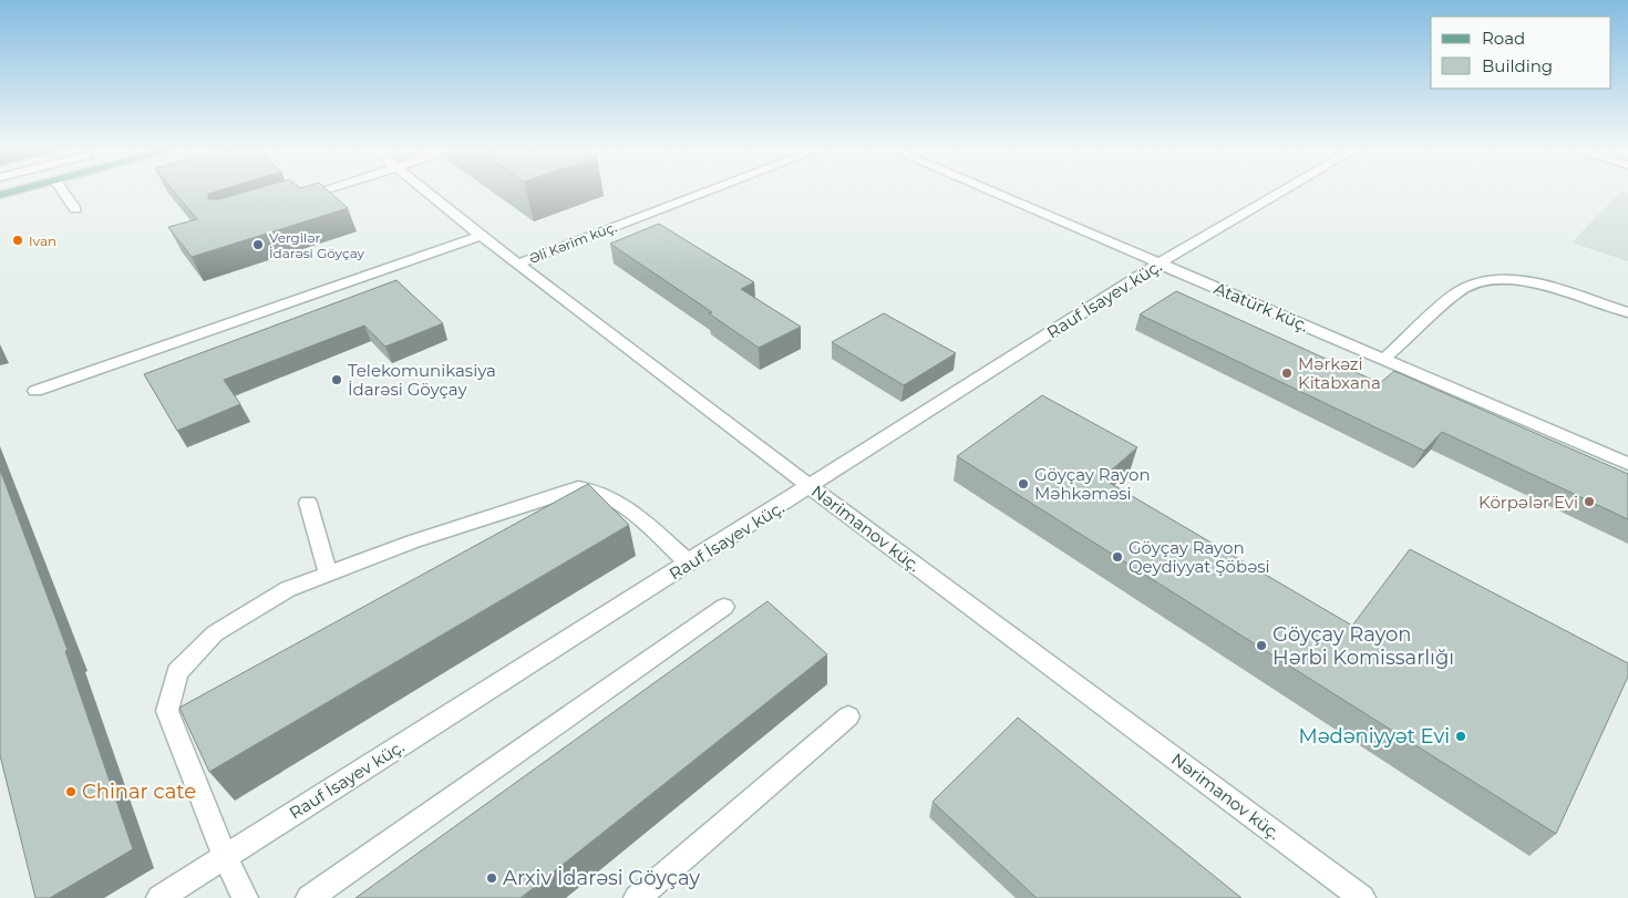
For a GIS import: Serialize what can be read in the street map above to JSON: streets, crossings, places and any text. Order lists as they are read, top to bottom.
{
  "streets": {
    "street": [
      "Əli Kərim küç.",
      "Rauf İsayev küç.",
      "Atatürk küç.",
      "Nərimanov küç."
    ]
  },
  "crossings": [
    ["Əli Kərim küç.", "Nərimanov küç."],
    ["Rauf İsayev küç.", "Atatürk küç."],
    ["Rauf İsayev küç.", "Nərimanov küç."]
  ],
  "places": [
    "Ivan",
    "Vergilər İdarəsi Göyçay",
    "Mərkəzi Kitabxana",
    "Telekomunikasiya İdarəsi Göyçay",
    "Göyçay Rayon Məhkəməsi",
    "Körpələr Evi",
    "Göyçay Rayon Qeydiyyat Şöbəsi",
    "Göyçay Rayon Hərbi Komissarlığı",
    "Mədəniyyət Evi",
    "Chinar cate",
    "Arxiv İdarəsi Göyçay"
  ],
  "legend": ["Road", "Building"]
}
